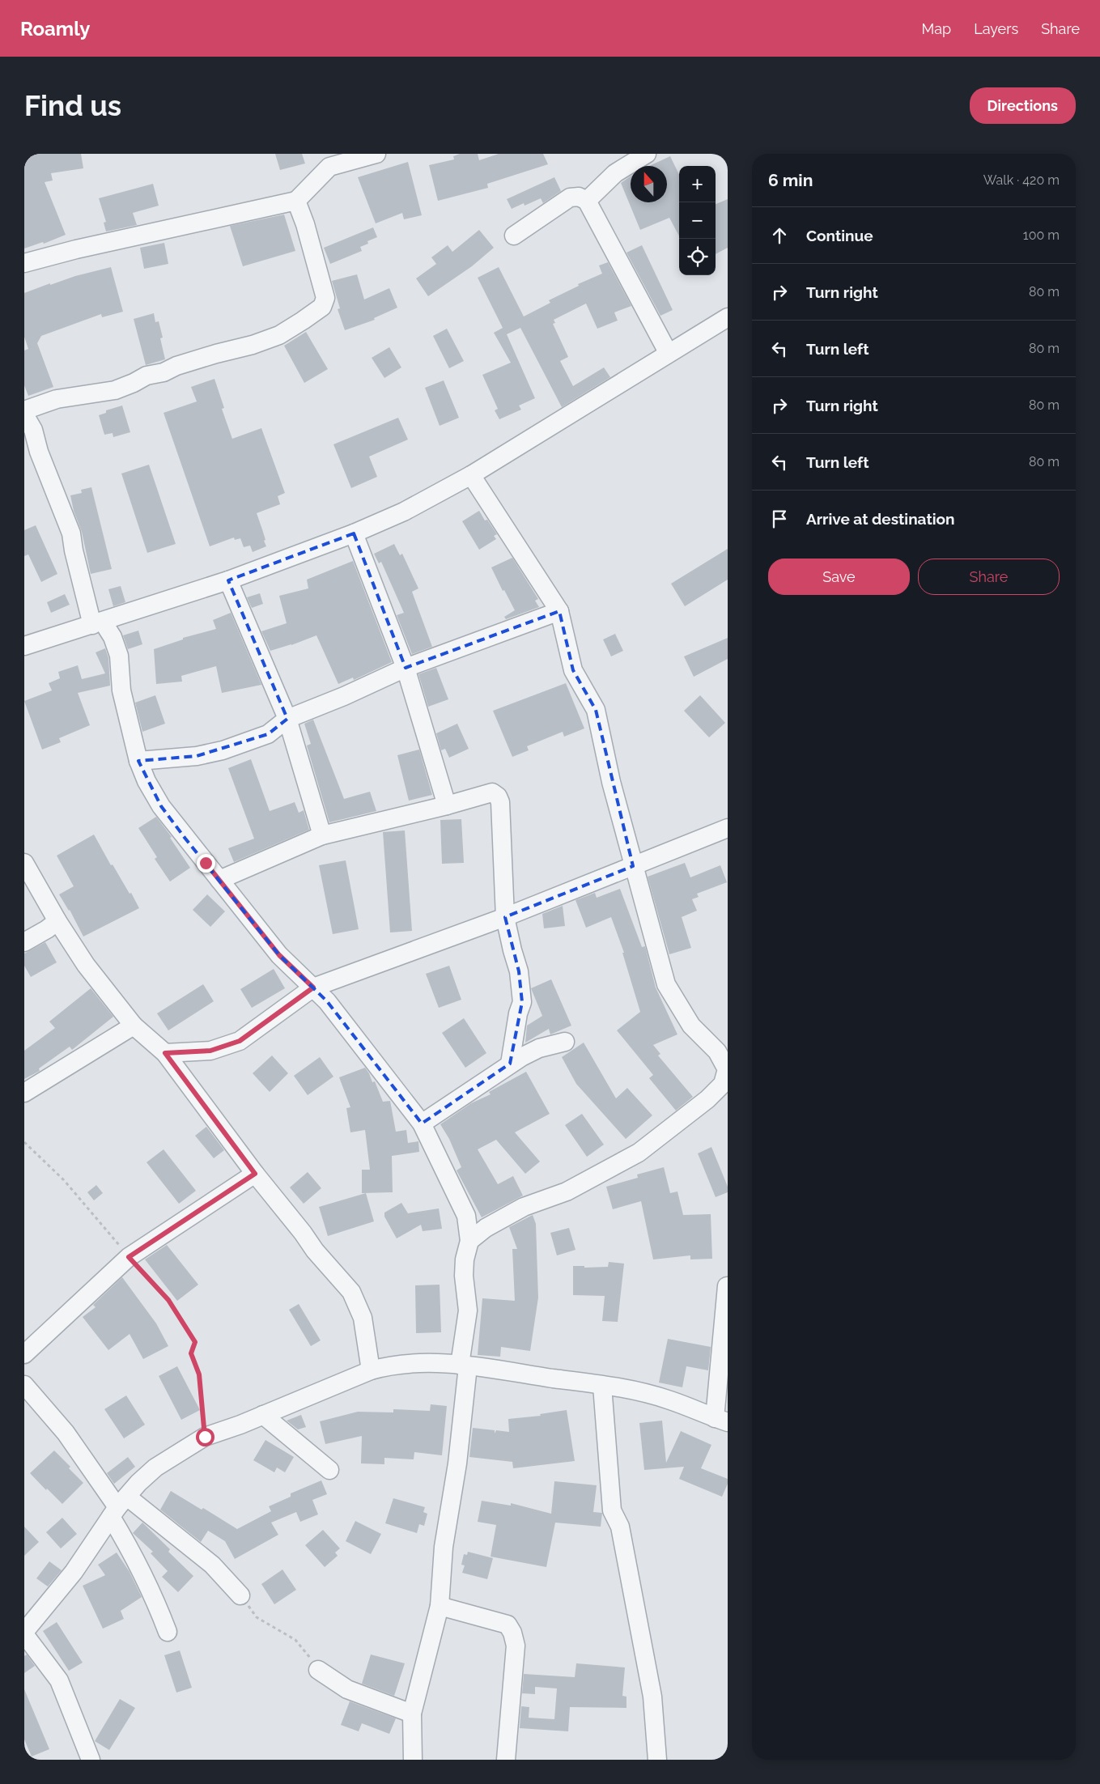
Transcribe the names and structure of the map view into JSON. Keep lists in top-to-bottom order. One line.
{"north":"top","page":{"header":"Roamly","nav":["Map","Layers","Share"],"buttons":["Directions",["Save","Share"]],"title":"Find us","heading":["6 min","Walk · 420 m"],"map_buttons":["+","−"],"list":[["Continue","100 m"],["Turn right","80 m"],["Turn left","80 m"],["Turn right","80 m"],["Turn left","80 m"],"Arrive at destination"]}}
